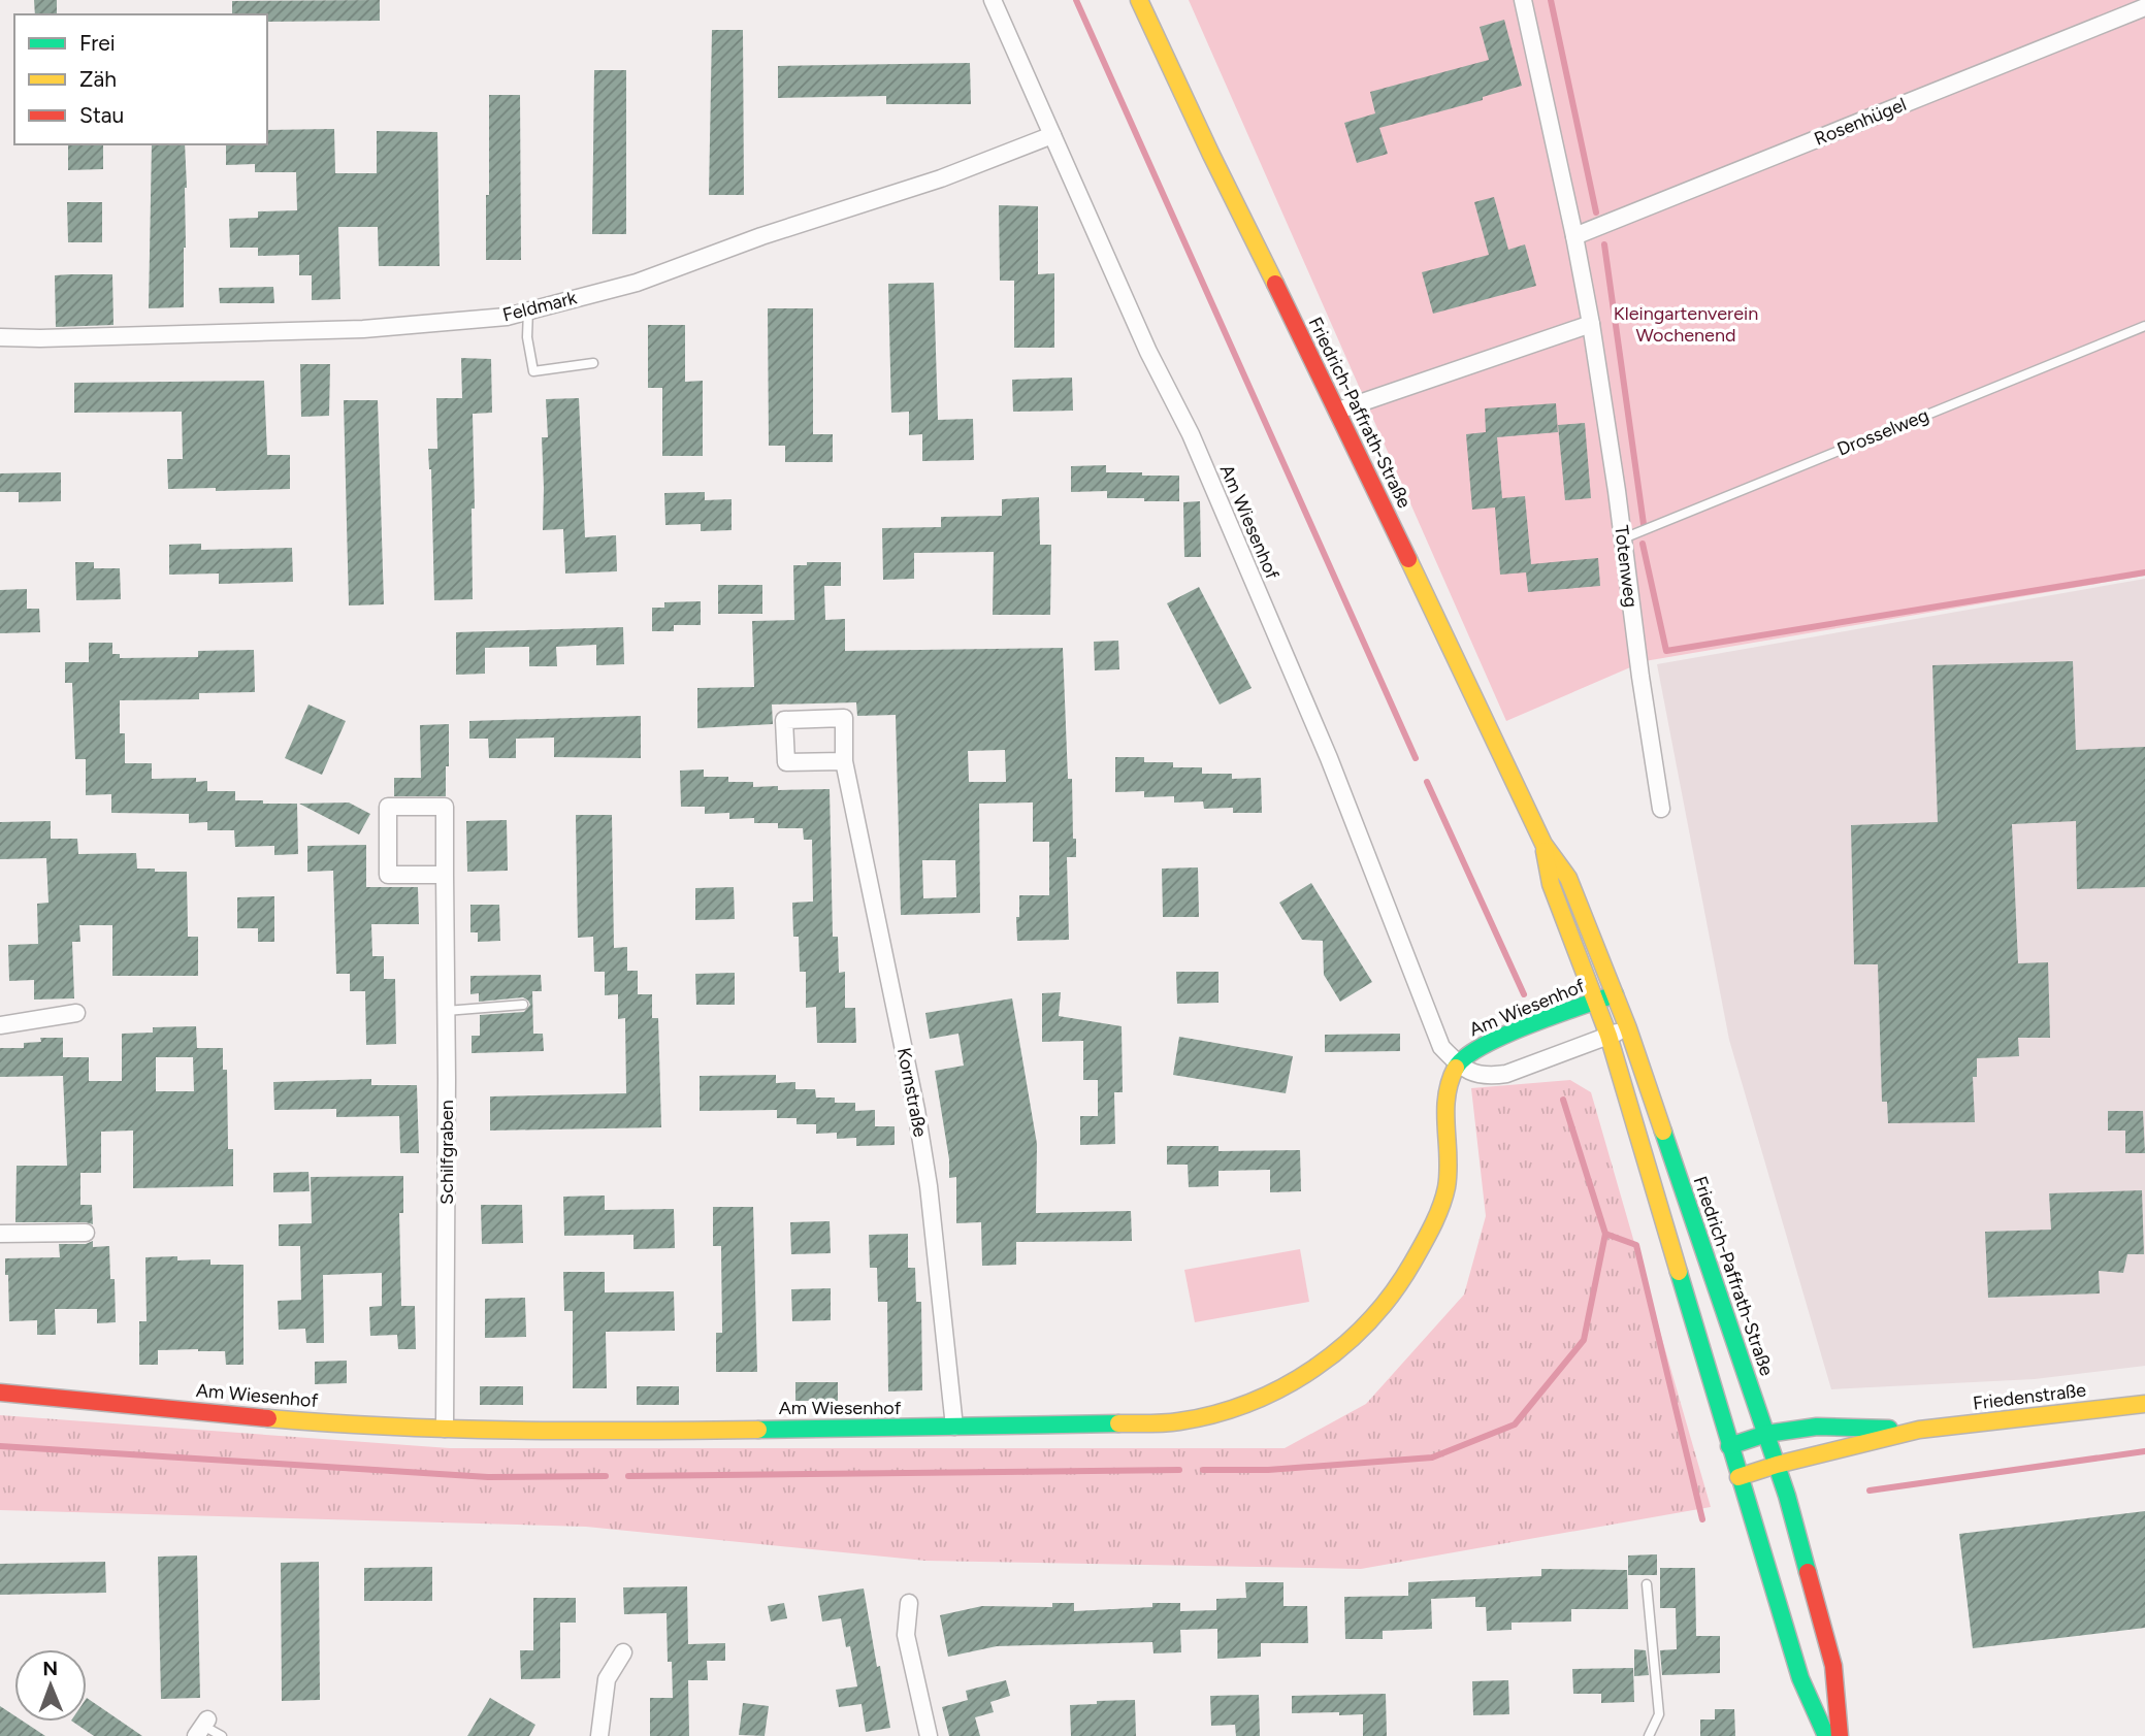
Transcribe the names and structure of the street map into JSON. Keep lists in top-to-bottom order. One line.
{"streets":{"main road":["Friedrich-Paffrath-Straße","Am Wiesenhof","Friedenstraße"],"street":["Rosenhügel","Feldmark","Totenweg","Kornstraße","Schilfgraben"],"lane":["Drosselweg"]},"crossings":[["Rosenhügel","Totenweg"],["Feldmark","Am Wiesenhof"],["Friedrich-Paffrath-Straße","Am Wiesenhof"],["Friedrich-Paffrath-Straße","Friedenstraße"],["Drosselweg","Totenweg"],["Am Wiesenhof","Kornstraße"],["Am Wiesenhof","Schilfgraben"]],"parks":["Kleingartenverein Wochenend"],"legend":["Frei","Zäh","Stau"],"north":"top"}
